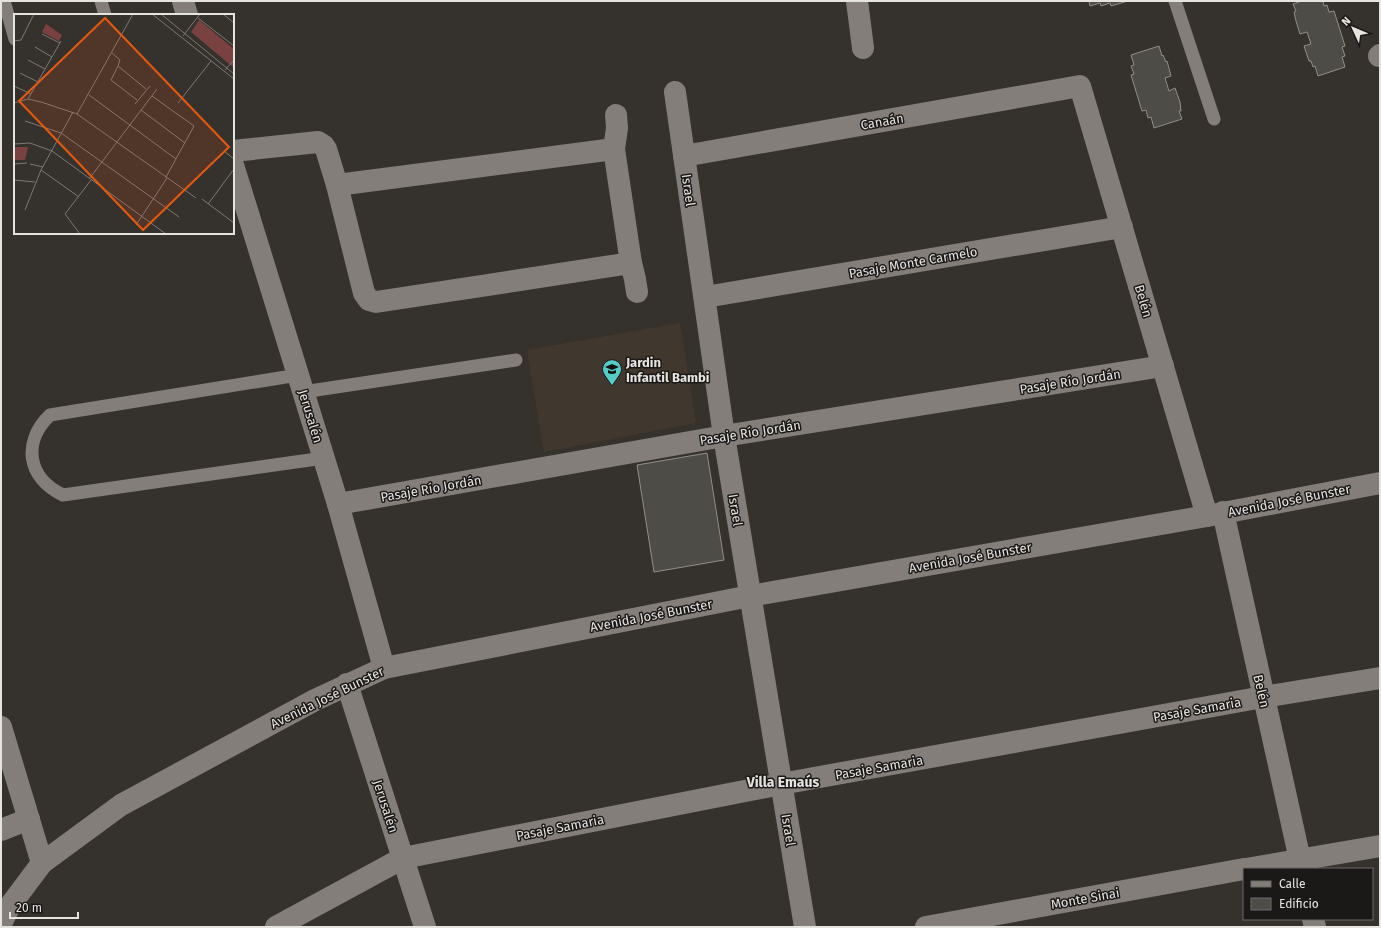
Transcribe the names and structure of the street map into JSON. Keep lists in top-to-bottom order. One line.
{"streets":{"street":["Canaán","Israel","Pasaje Monte Carmelo","Belén","Pasaje Río Jordán","Jerusalén","Avenida José Bunster","Pasaje Samaria","Monte Sinai"]},"crossings":[["Canaán","Israel"],["Canaán","Belén"],["Israel","Pasaje Monte Carmelo"],["Israel","Pasaje Río Jordán"],["Israel","Avenida José Bunster"],["Israel","Pasaje Samaria"],["Pasaje Monte Carmelo","Belén"],["Belén","Pasaje Río Jordán"],["Belén","Avenida José Bunster"],["Belén","Pasaje Samaria"],["Belén","Monte Sinai"],["Pasaje Río Jordán","Jerusalén"],["Jerusalén","Avenida José Bunster"],["Jerusalén","Pasaje Samaria"]],"districts":["Villa Emaús"],"places":{"school or university":["Jardin Infantil Bambi"]},"legend":["Calle","Edificio"],"scale_bar":"20 m","north":"top left"}
